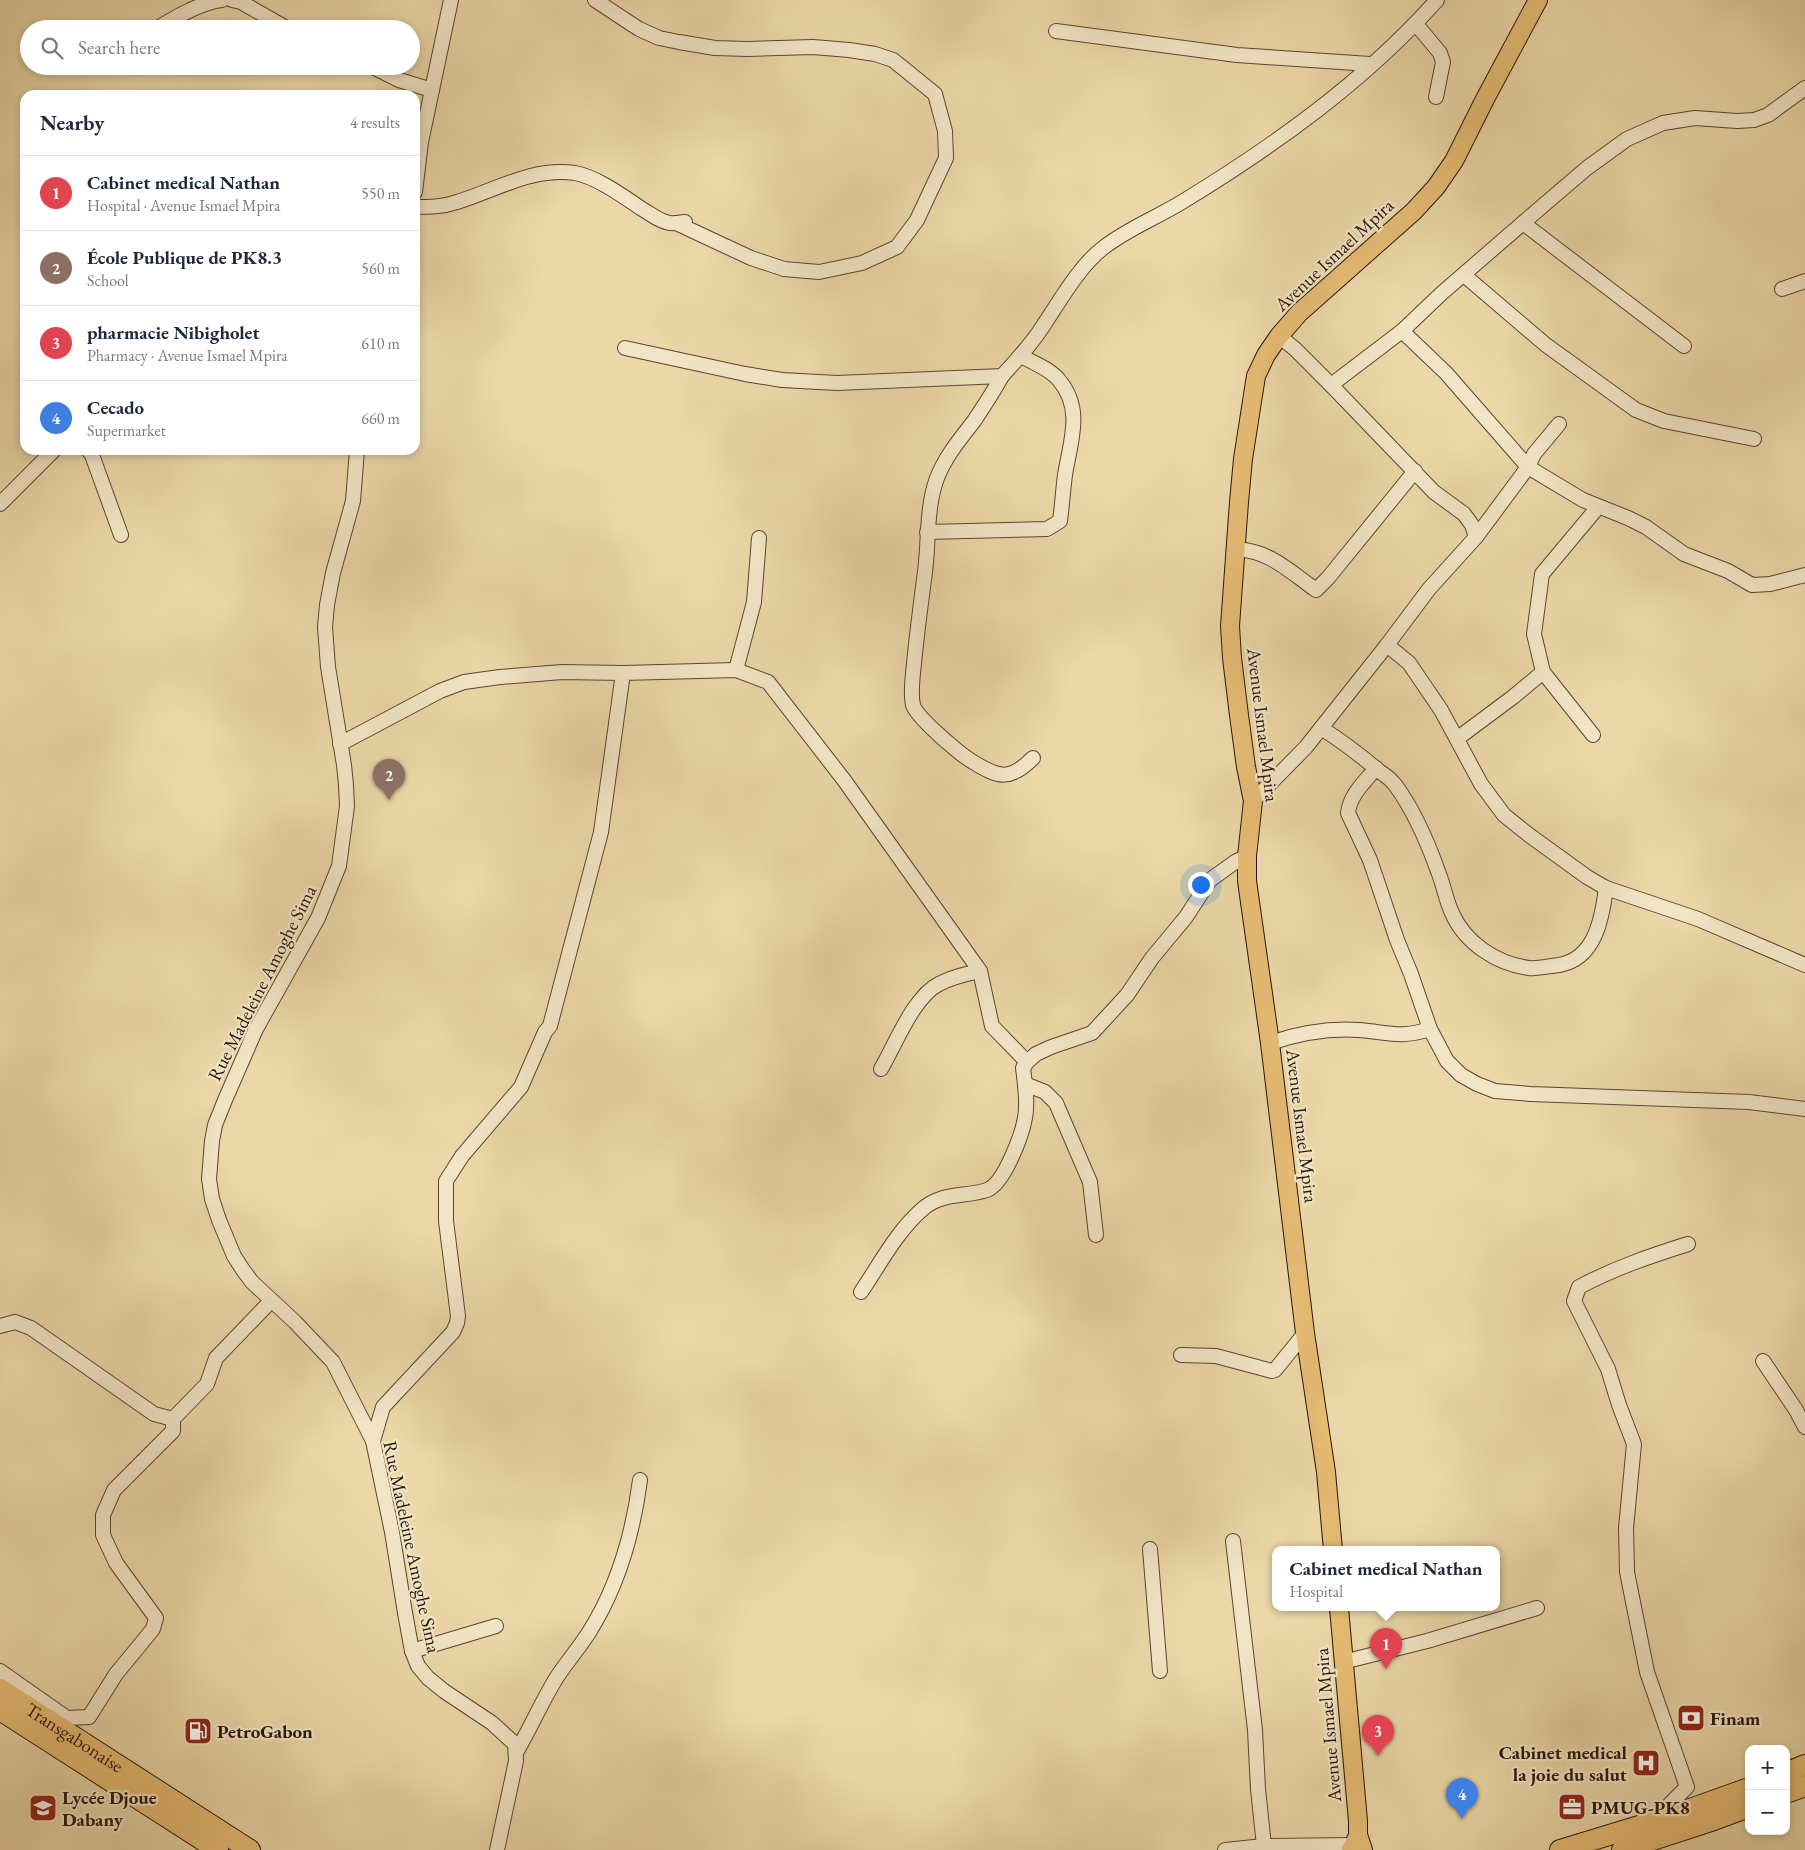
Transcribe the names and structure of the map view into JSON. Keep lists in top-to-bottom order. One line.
{"streets":{"highway":["Transgabonaise"],"main road":["Avenue Ismael Mpira"],"street":["Rue Madeleine Amoghe Sima"]},"places":{"bank":["Finam"],"fuel station":["PetroGabon"],"hospital":["Cabinet medical la joie du salut"],"office":["PMUG-PK8"],"school or university":["Lycée Djoue Dabany"]},"page":{"search":"Search here","heading":["Nearby","4 results"],"list":[{"mark":"1","name":"Cabinet medical Nathan","note":"Hospital · Avenue Ismael Mpira","value":"550 m"},{"mark":"2","name":"École Publique de PK8.3","note":"School","value":"560 m"},{"mark":"3","name":"pharmacie Nibigholet","note":"Pharmacy · Avenue Ismael Mpira","value":"610 m"},{"mark":"4","name":"Cecado","note":"Supermarket","value":"660 m"}],"pins":["2","1","3","4"],"popup":["Cabinet medical Nathan","Hospital"],"map_buttons":["+","−"]}}
